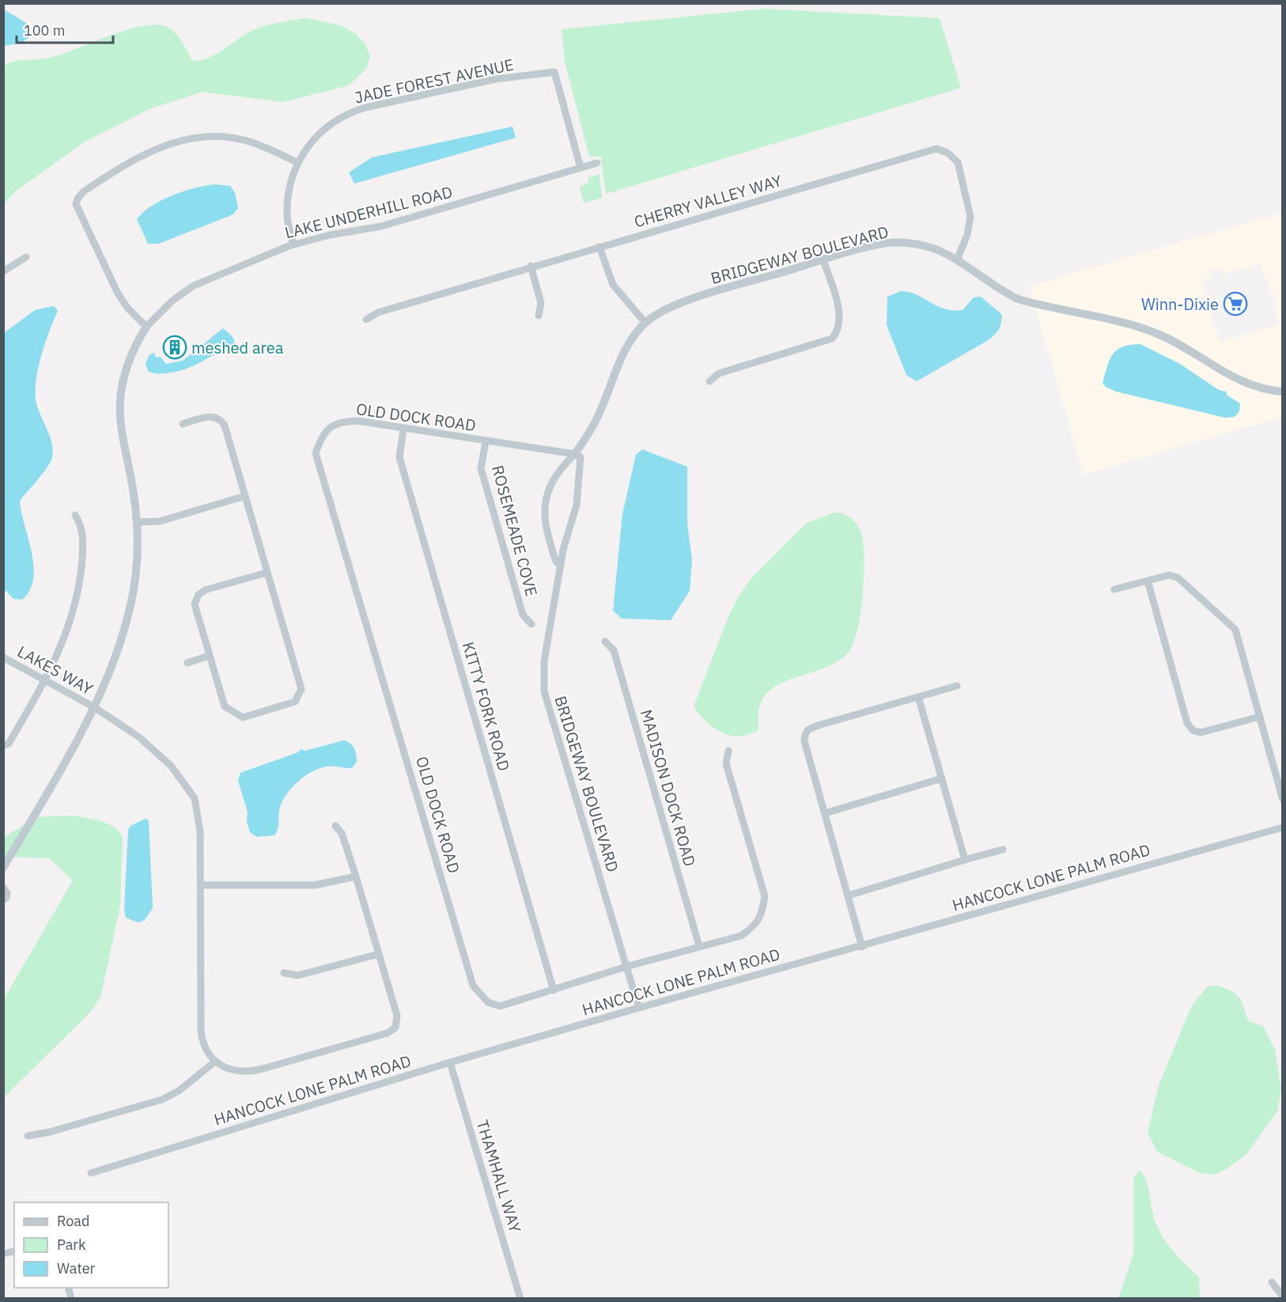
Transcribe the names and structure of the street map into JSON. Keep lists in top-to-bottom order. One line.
{"streets":{"street":["JADE FOREST AVENUE","CHERRY VALLEY WAY","LAKE UNDERHILL ROAD","BRIDGEWAY BOULEVARD","OLD DOCK ROAD","ROSEMEADE COVE","LAKES WAY","KITTY FORK ROAD","MADISON DOCK ROAD","HANCOCK LONE PALM ROAD","THAMHALL WAY"]},"crossings":[["JADE FOREST AVENUE","LAKE UNDERHILL ROAD"],["CHERRY VALLEY WAY","BRIDGEWAY BOULEVARD"],["LAKE UNDERHILL ROAD","LAKES WAY"],["BRIDGEWAY BOULEVARD","OLD DOCK ROAD"],["BRIDGEWAY BOULEVARD","HANCOCK LONE PALM ROAD"],["OLD DOCK ROAD","ROSEMEADE COVE"],["OLD DOCK ROAD","KITTY FORK ROAD"],["OLD DOCK ROAD","MADISON DOCK ROAD"],["HANCOCK LONE PALM ROAD","THAMHALL WAY"]],"places":{"supermarket":["Winn-Dixie"],"building":["meshed area"]},"legend":["Road","Park","Water"],"scale_bar":"100 m"}
